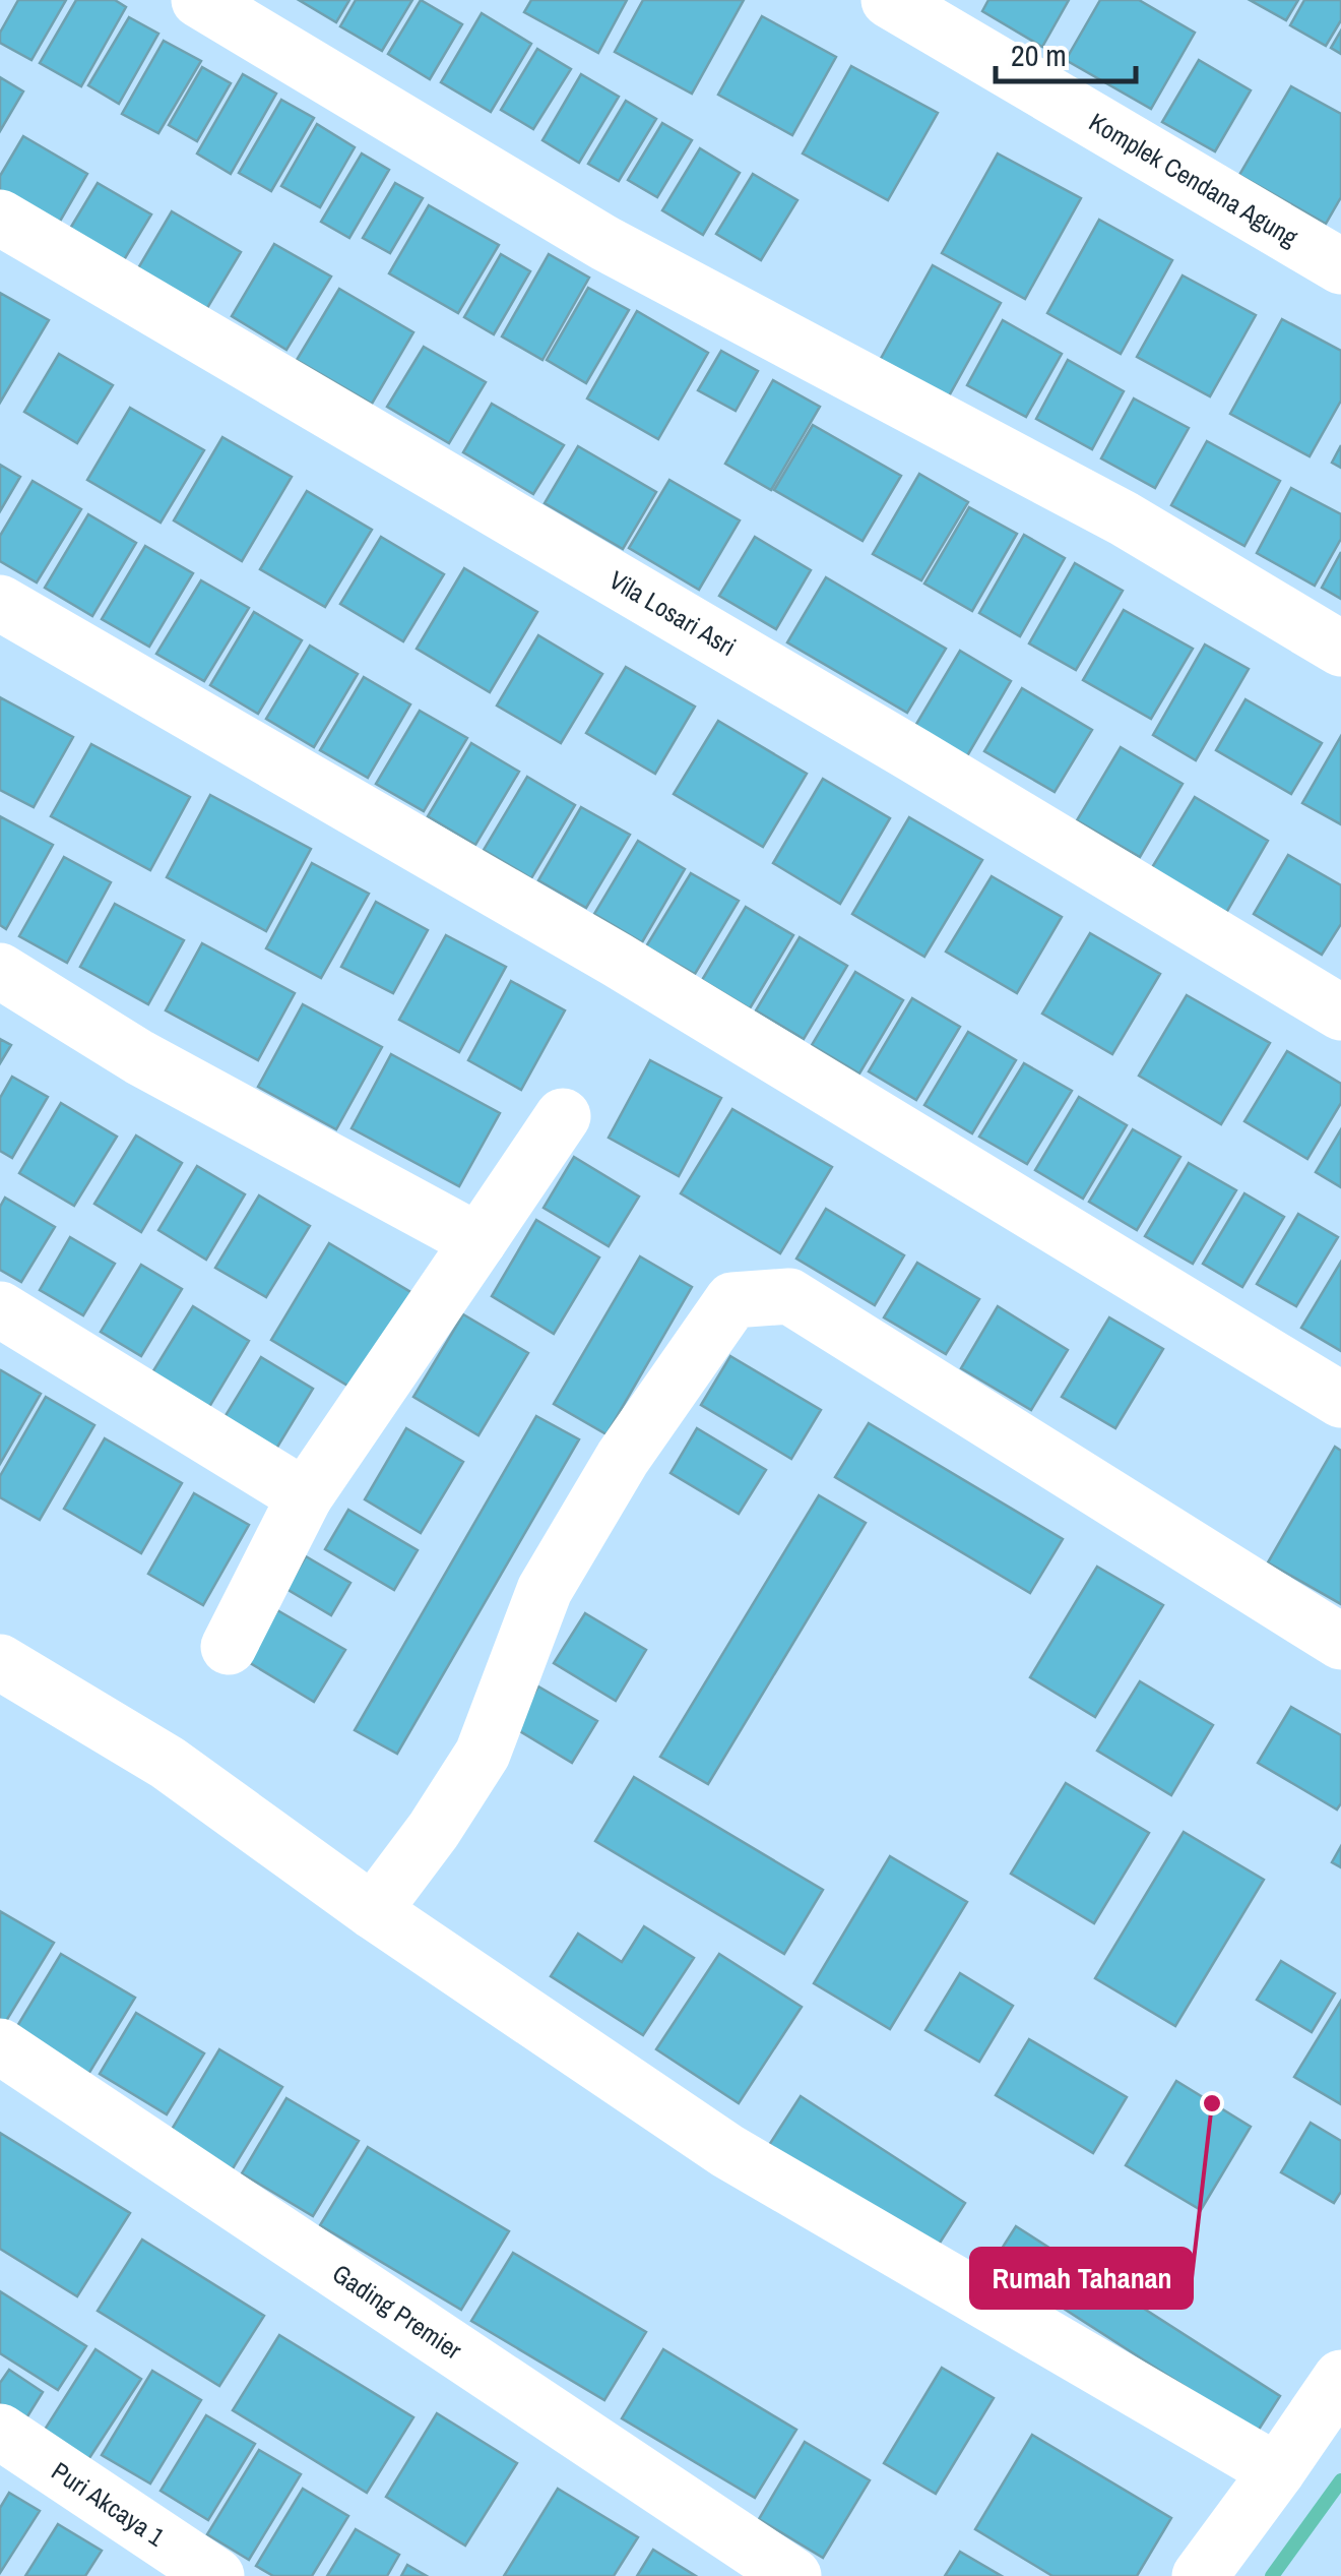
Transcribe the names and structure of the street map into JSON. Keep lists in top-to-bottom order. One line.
{"streets":{"street":["Komplek Cendana Agung","Vila Losari Asri","Gading Premier","Puri Akcaya 1"]},"places":["Rumah Tahanan"],"scale_bar":"20 m"}
